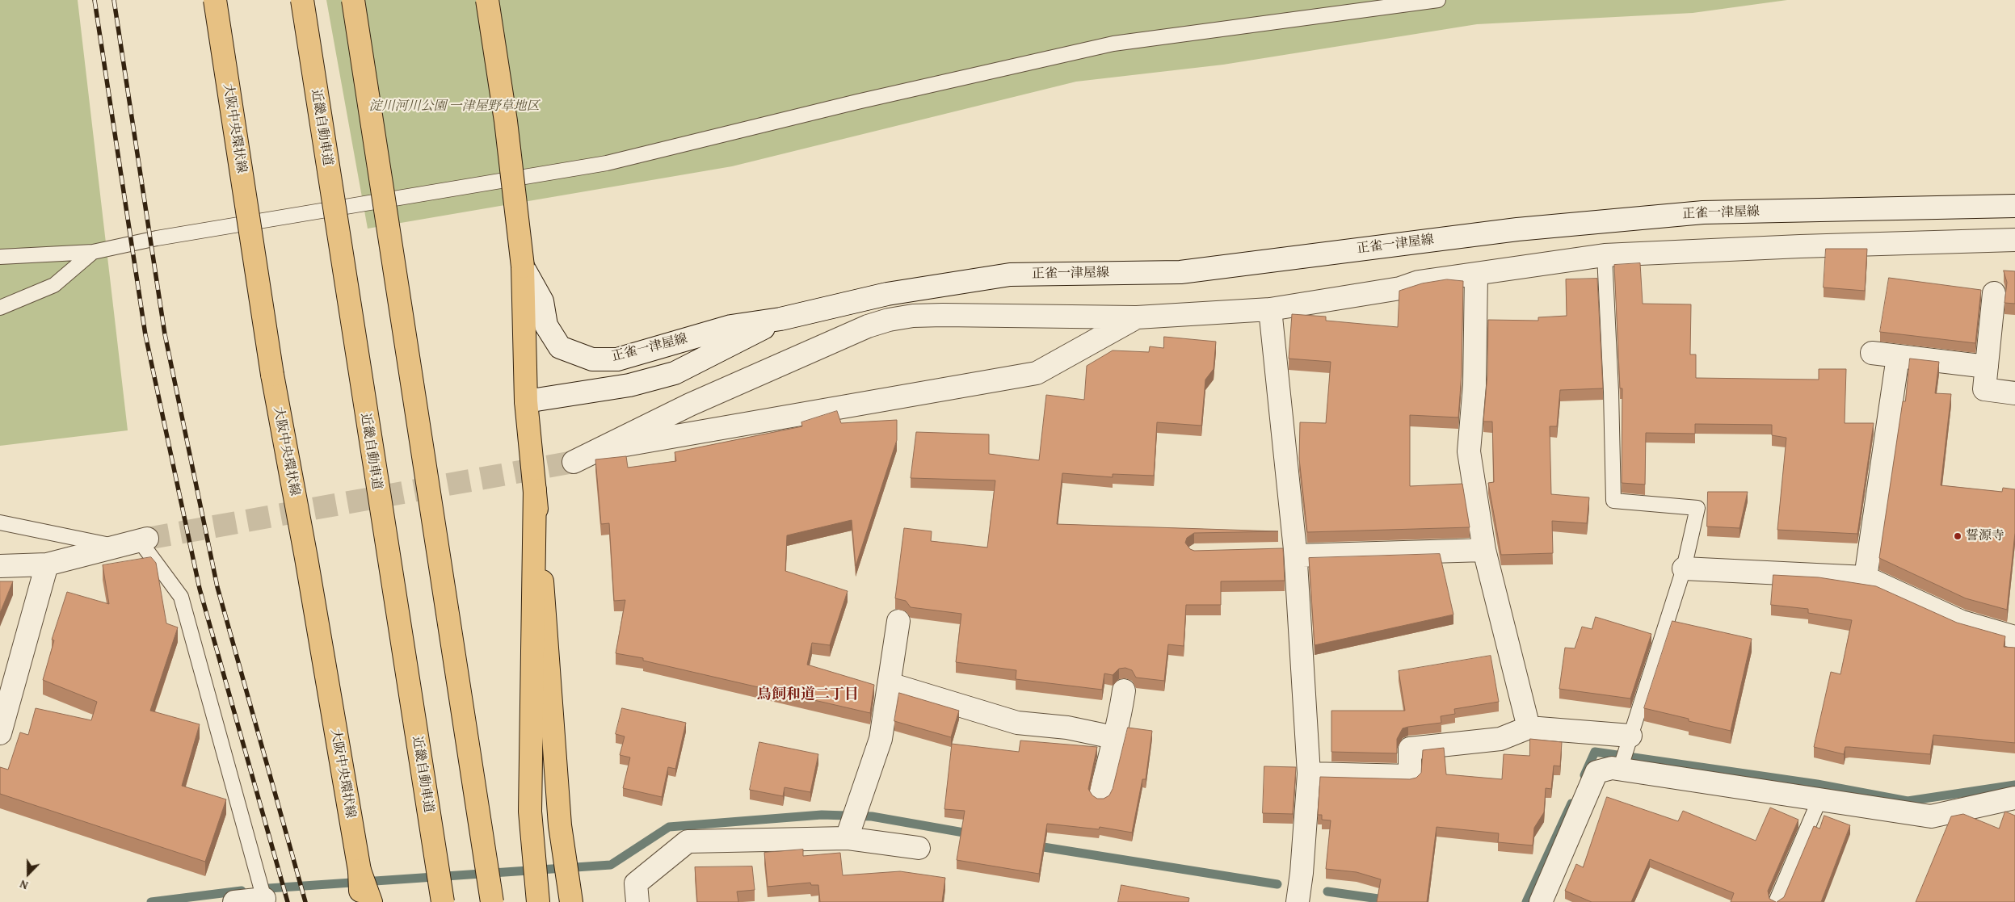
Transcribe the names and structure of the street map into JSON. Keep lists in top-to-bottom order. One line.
{"streets":{"main road":["近畿自動車道","大阪中央環状線"],"street":["正雀一津屋線"]},"districts":["鳥飼和道二丁目"],"parks":["淀川河川公園 一津屋野草地区"],"places":["誓源寺"],"north":"bottom"}
